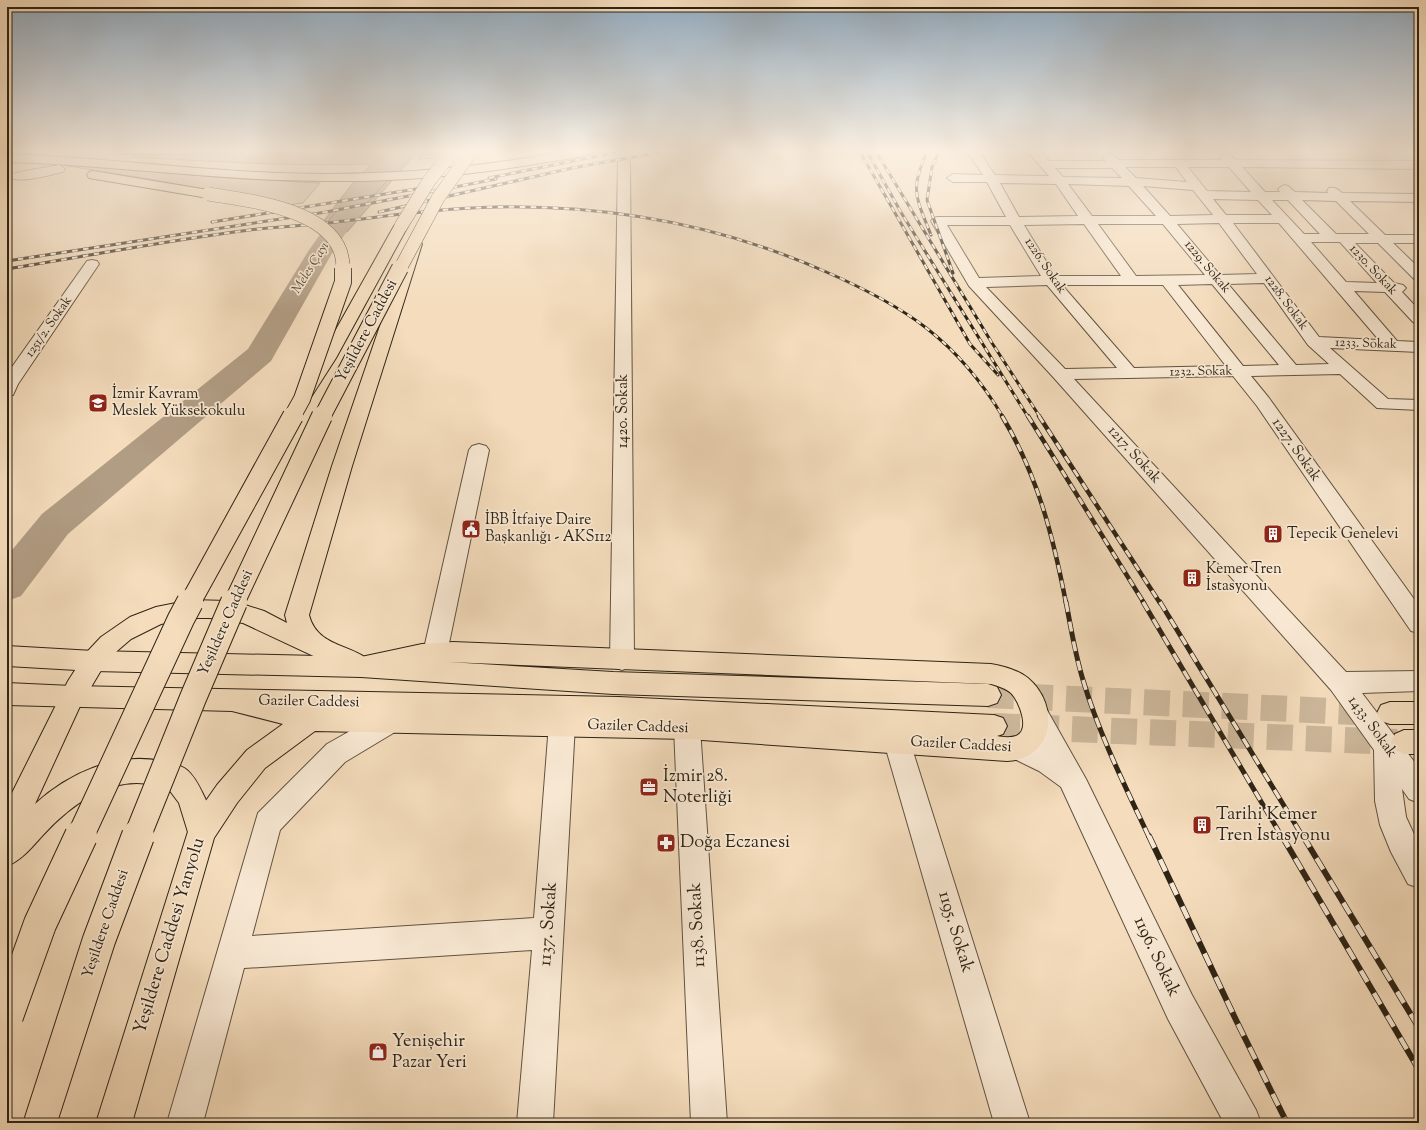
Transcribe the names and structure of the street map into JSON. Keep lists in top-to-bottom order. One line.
{"streets":{"main road":["Yeşildere Caddesi","Gaziler Caddesi","Yeşildere Caddesi Yanyolu"],"street":["1226. Sokak","1229. Sokak","1230. Sokak","1228. Sokak","1251/2. Sokak","1233. Sokak","1232. Sokak","1420. Sokak","1227. Sokak","1217. Sokak","1433. Sokak","1137. Sokak","1138. Sokak","1195. Sokak","1196. Sokak"]},"crossings":[["1226. Sokak","1232. Sokak"],["1226. Sokak","1217. Sokak"],["1229. Sokak","1232. Sokak"],["1228. Sokak","1233. Sokak"],["1228. Sokak","1232. Sokak"],["1232. Sokak","1227. Sokak"],["1232. Sokak","1217. Sokak"],["1420. Sokak","Gaziler Caddesi"],["1217. Sokak","1433. Sokak"],["Gaziler Caddesi","1137. Sokak"],["Gaziler Caddesi","1138. Sokak"],["Gaziler Caddesi","1195. Sokak"],["Gaziler Caddesi","Yeşildere Caddesi Yanyolu"],["Gaziler Caddesi","1196. Sokak"]],"water":["Meles Çayı"],"places":{"school or university":["İzmir Kavram Meslek Yüksekokulu"],"public building":["İBB İtfaiye Daire Başkanlığı - AKS112"],"building":["Tepecik Genelevi","Kemer Tren İstasyonu","Tarihi Kemer Tren İstasyonu"],"office":["İzmir 28. Noterliği"],"pharmacy":["Doğa Eczanesi"],"shop":["Yenişehir Pazar Yeri"]}}
